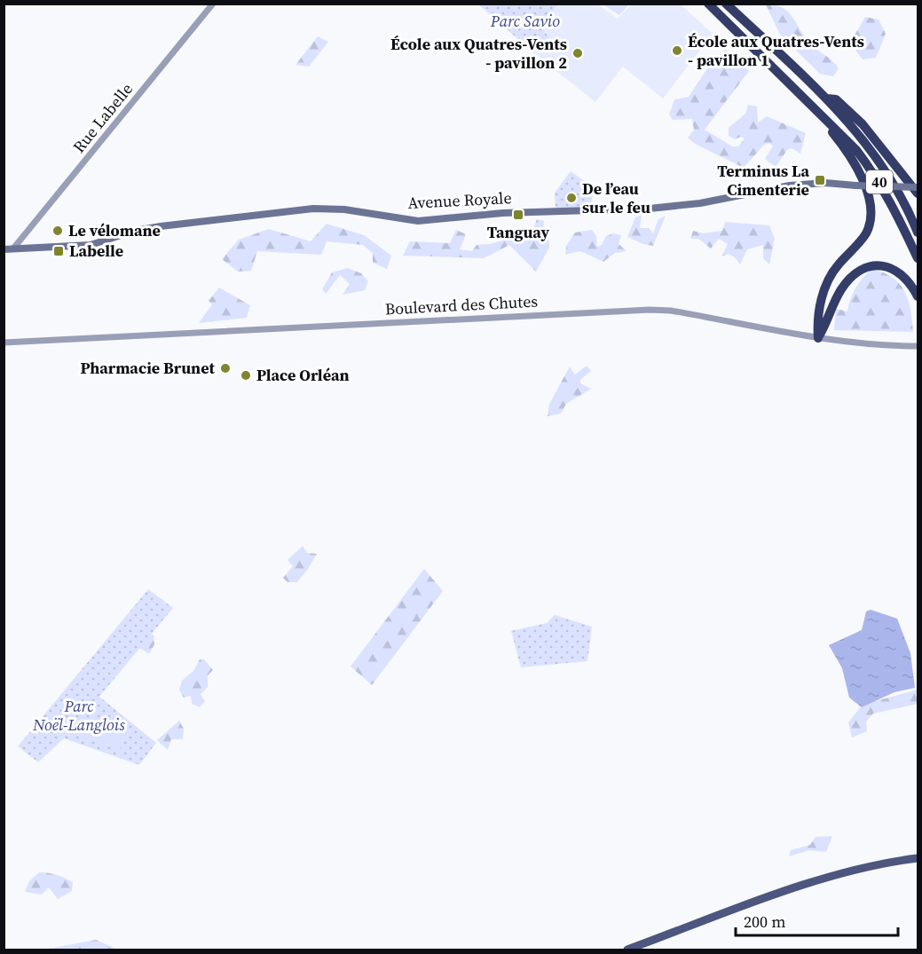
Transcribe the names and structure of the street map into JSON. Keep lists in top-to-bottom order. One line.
{"streets":{"highway":["40"],"main road":["Avenue Royale"],"street":["Rue Labelle","Boulevard des Chutes"]},"crossings":[["Rue Labelle","Avenue Royale"]],"parks":["Parc Savio","Parc Noël-Langlois"],"places":{"other":["École aux Quatres-Vents - pavillon 1","École aux Quatres-Vents - pavillon 2","De l’eau sur le feu","Le vélomane","Pharmacie Brunet","Place Orléan"],"transit":["Terminus La Cimenterie","Tanguay","Labelle"]},"scale_bar":"200 m"}
